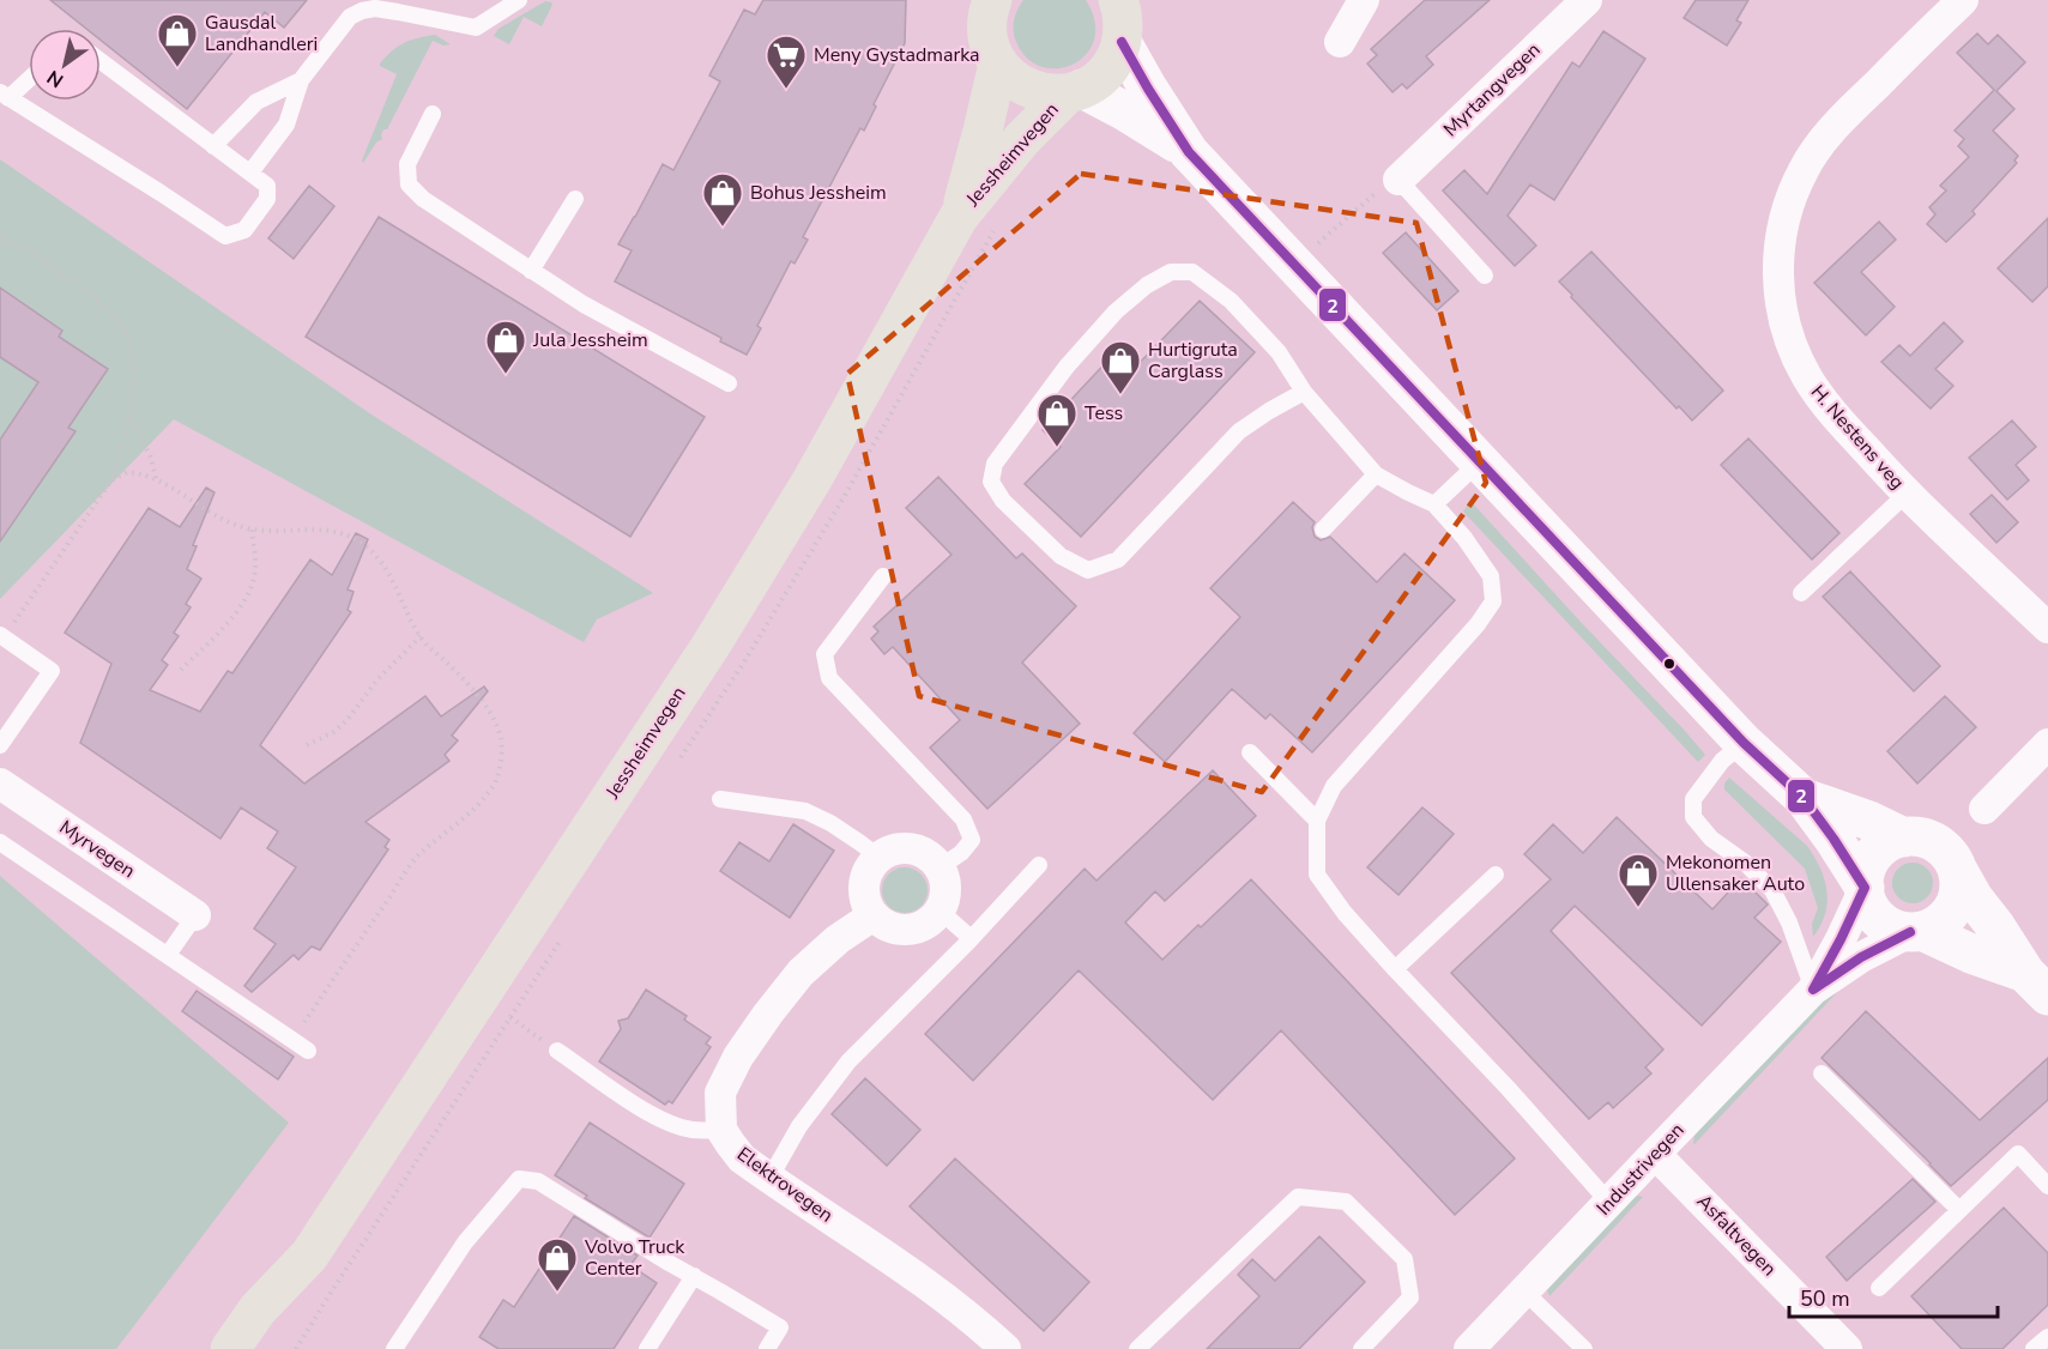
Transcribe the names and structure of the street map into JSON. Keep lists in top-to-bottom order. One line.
{"streets":{"main road":["Jessheimvegen"],"street":["Myrtangvegen","H. Nestens veg","Myrvegen","Industrivegen","Elektrovegen","Asfaltvegen"]},"crossings":[["Industrivegen","Asfaltvegen"]],"places":{"shop":["Gausdal Landhandleri","Bohus Jessheim","Jula Jessheim","Hurtigruta Carglass","Tess","Mekonomen Ullensaker Auto","Volvo Truck Center"],"supermarket":["Meny Gystadmarka"]},"lines":["transit line 2"],"scale_bar":"50 m","north":"bottom left"}
